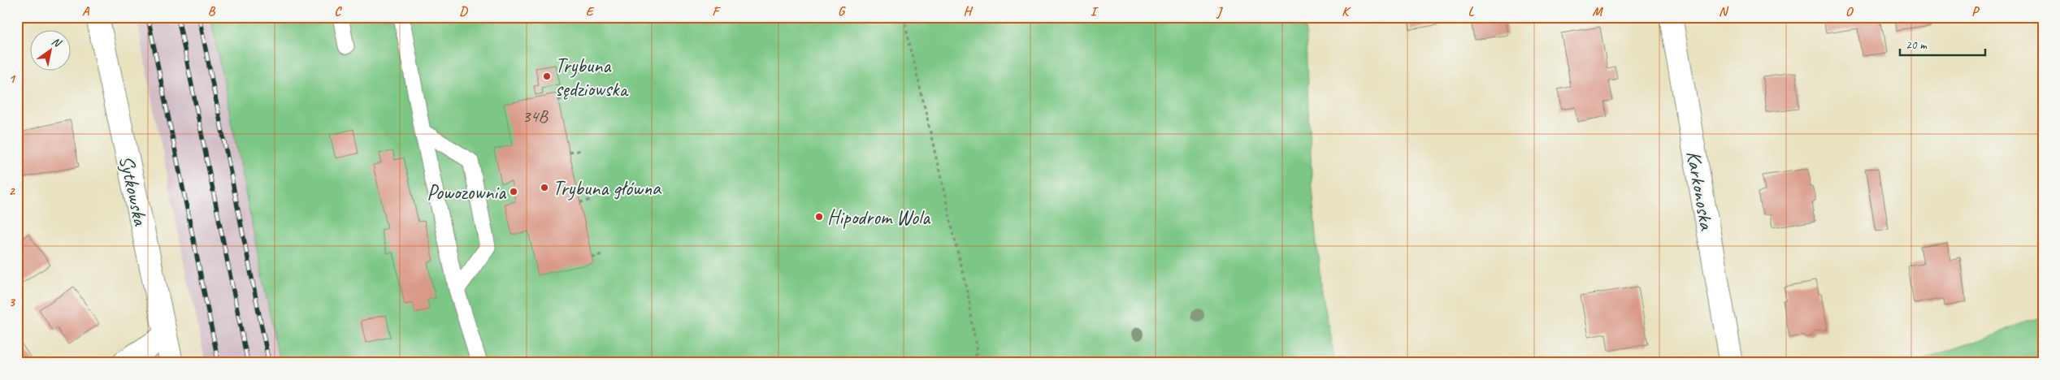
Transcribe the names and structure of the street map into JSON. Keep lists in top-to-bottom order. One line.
{"streets":{"street":["Sytkowska","Karkonoska"]},"places":["Trybuna sędziowska","Trybuna główna","Powozownia","Hipodrom Wola"],"house_numbers":["34B"],"scale_bar":"20 m","north":"top right","grid":{"columns":["A","B","C","D","E","F","G","H","I","J","K","L","M","N","O","P"],"rows":["1","2","3"]}}
